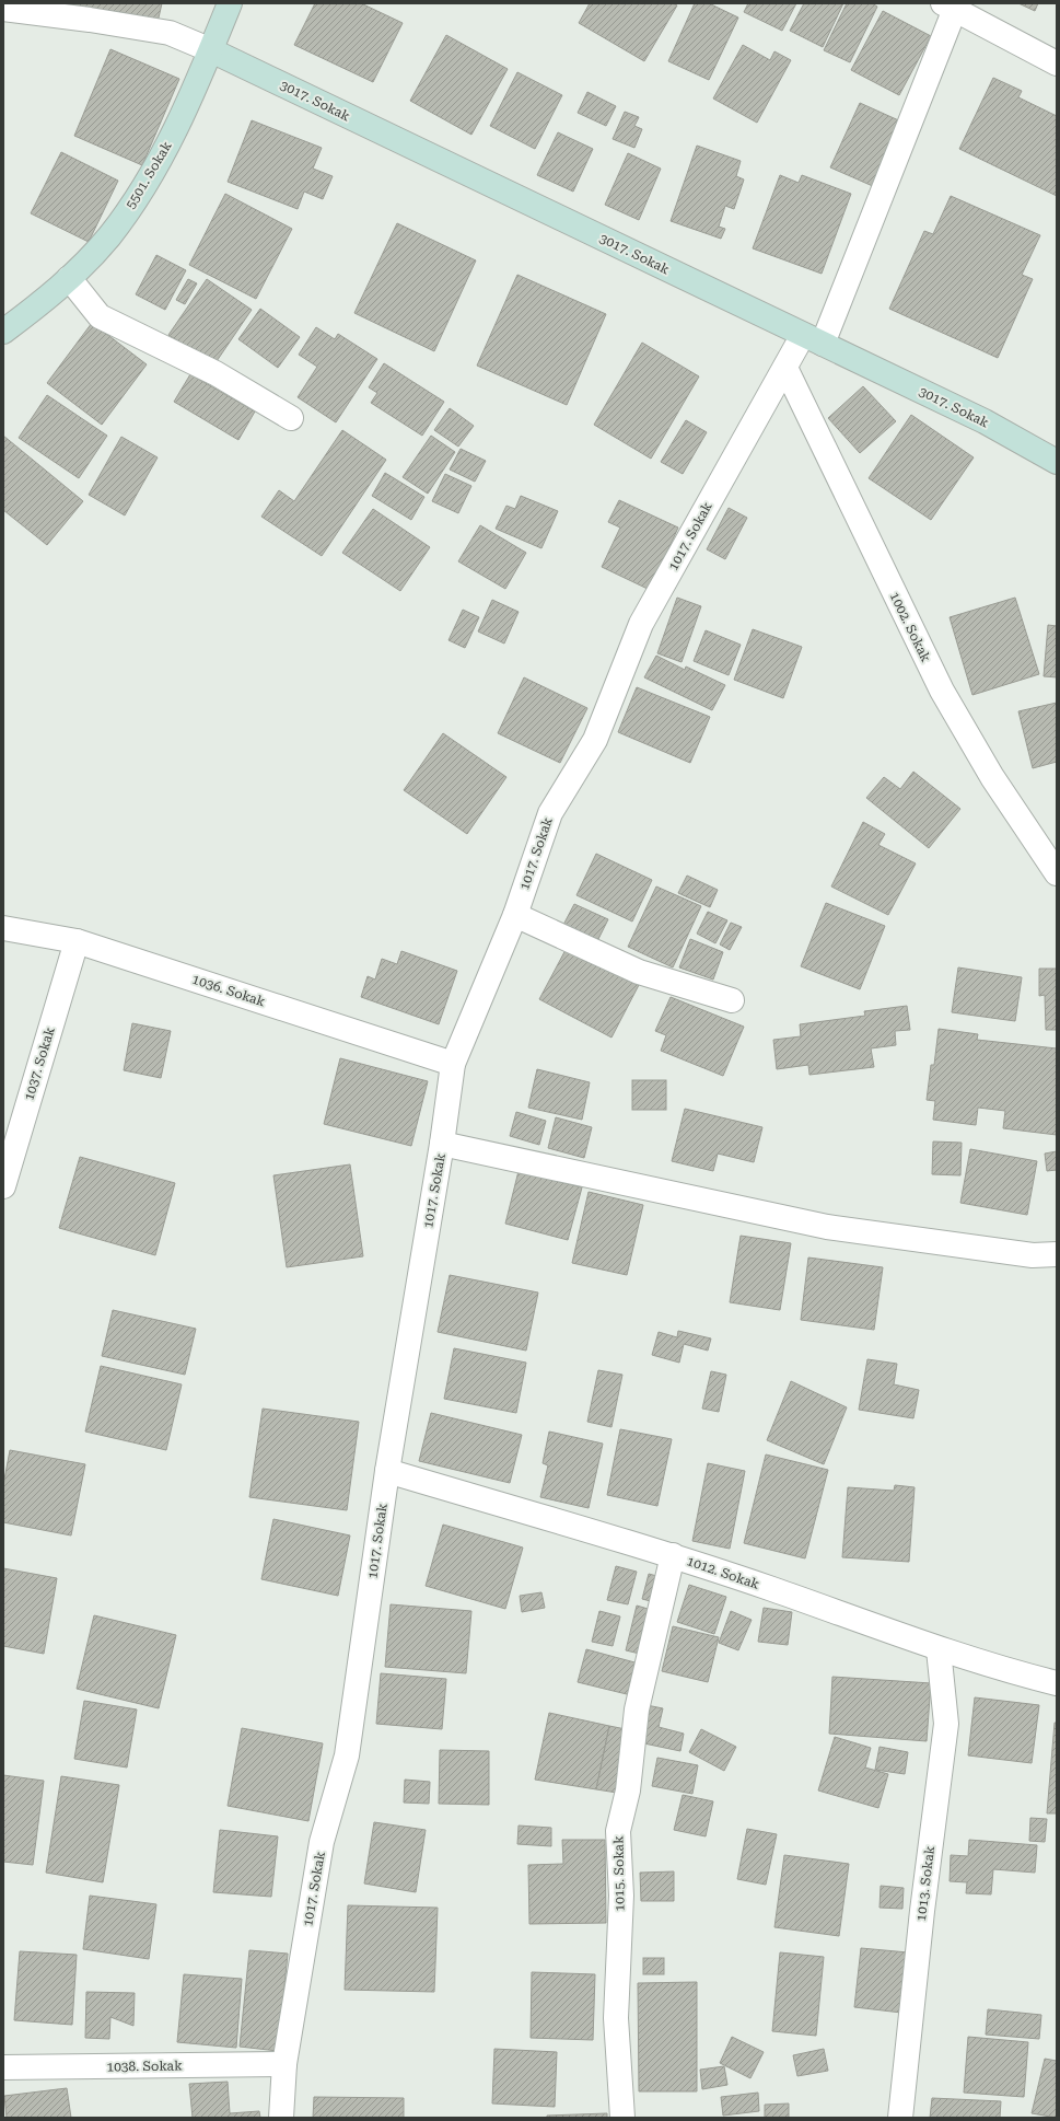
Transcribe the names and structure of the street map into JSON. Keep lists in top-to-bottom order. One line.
{"streets":{"street":["3017. Sokak","5501. Sokak","1017. Sokak","1002. Sokak","1036. Sokak","1037. Sokak","1012. Sokak","1015. Sokak","1013. Sokak","1038. Sokak"]},"crossings":[["3017. Sokak","5501. Sokak"],["3017. Sokak","1017. Sokak"],["1017. Sokak","1002. Sokak"],["1017. Sokak","1036. Sokak"],["1017. Sokak","1012. Sokak"],["1017. Sokak","1038. Sokak"],["1036. Sokak","1037. Sokak"],["1012. Sokak","1015. Sokak"],["1012. Sokak","1013. Sokak"]]}
